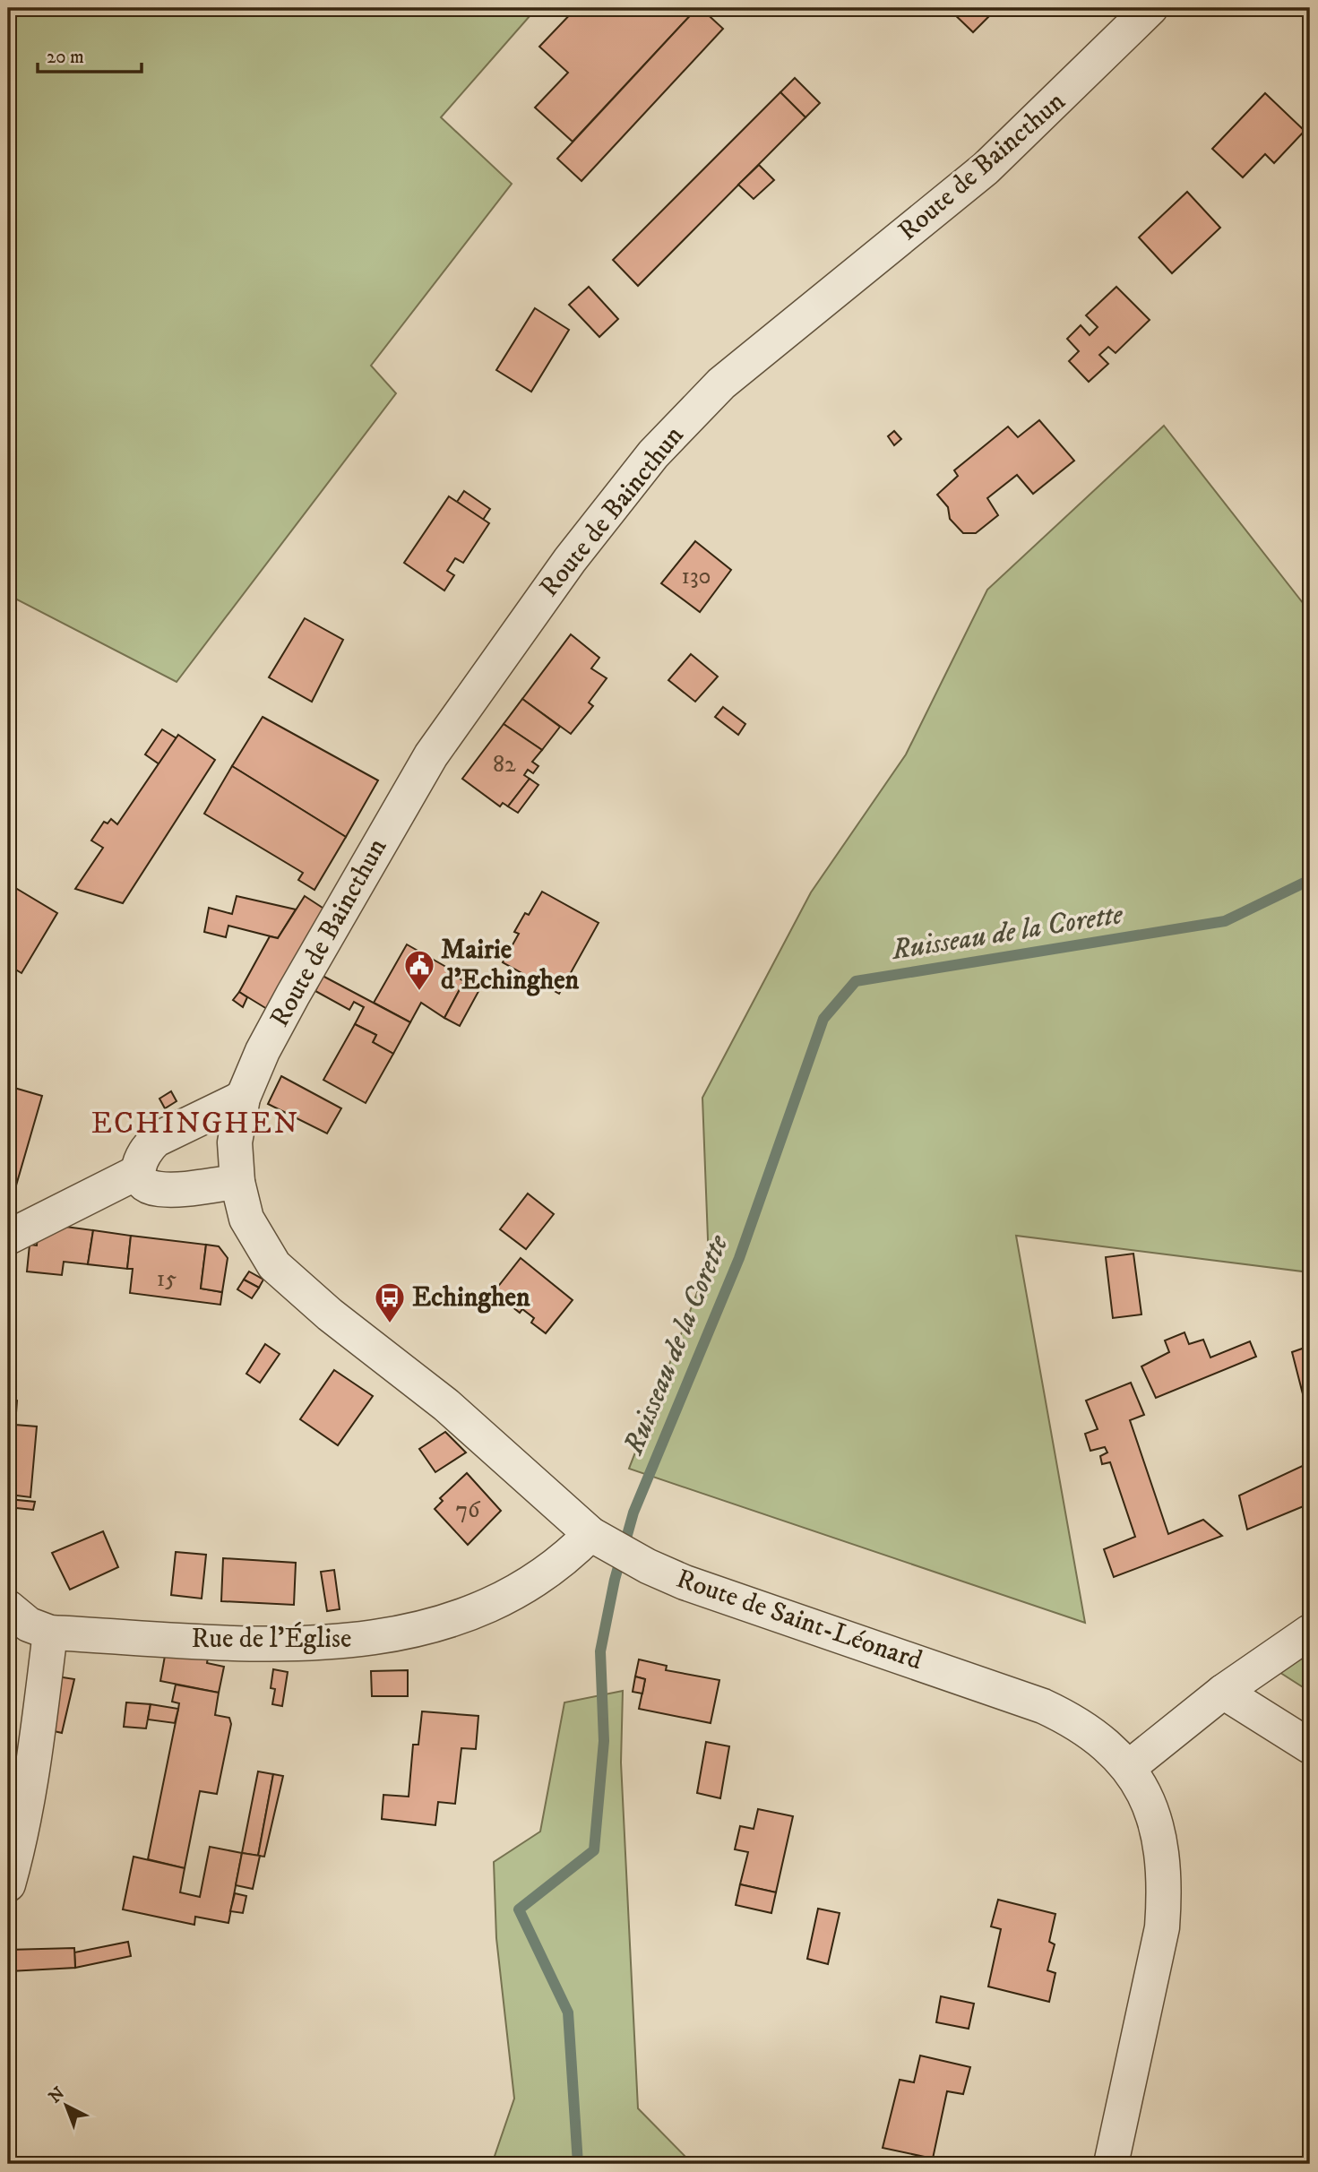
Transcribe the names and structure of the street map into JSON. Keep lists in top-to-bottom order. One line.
{"streets":{"street":["Route de Baincthun","Route de Saint-Léonard","Rue de l'Église"]},"crossings":[["Route de Baincthun","Route de Saint-Léonard"],["Route de Saint-Léonard","Rue de l'Église"]],"districts":["ECHINGHEN"],"water":["Ruisseau de la Corette"],"places":{"public building":["Mairie d'Echinghen"],"bus stop":["Echinghen"]},"house_numbers":["130","82","15","76"],"scale_bar":"20 m","north":"top left"}
